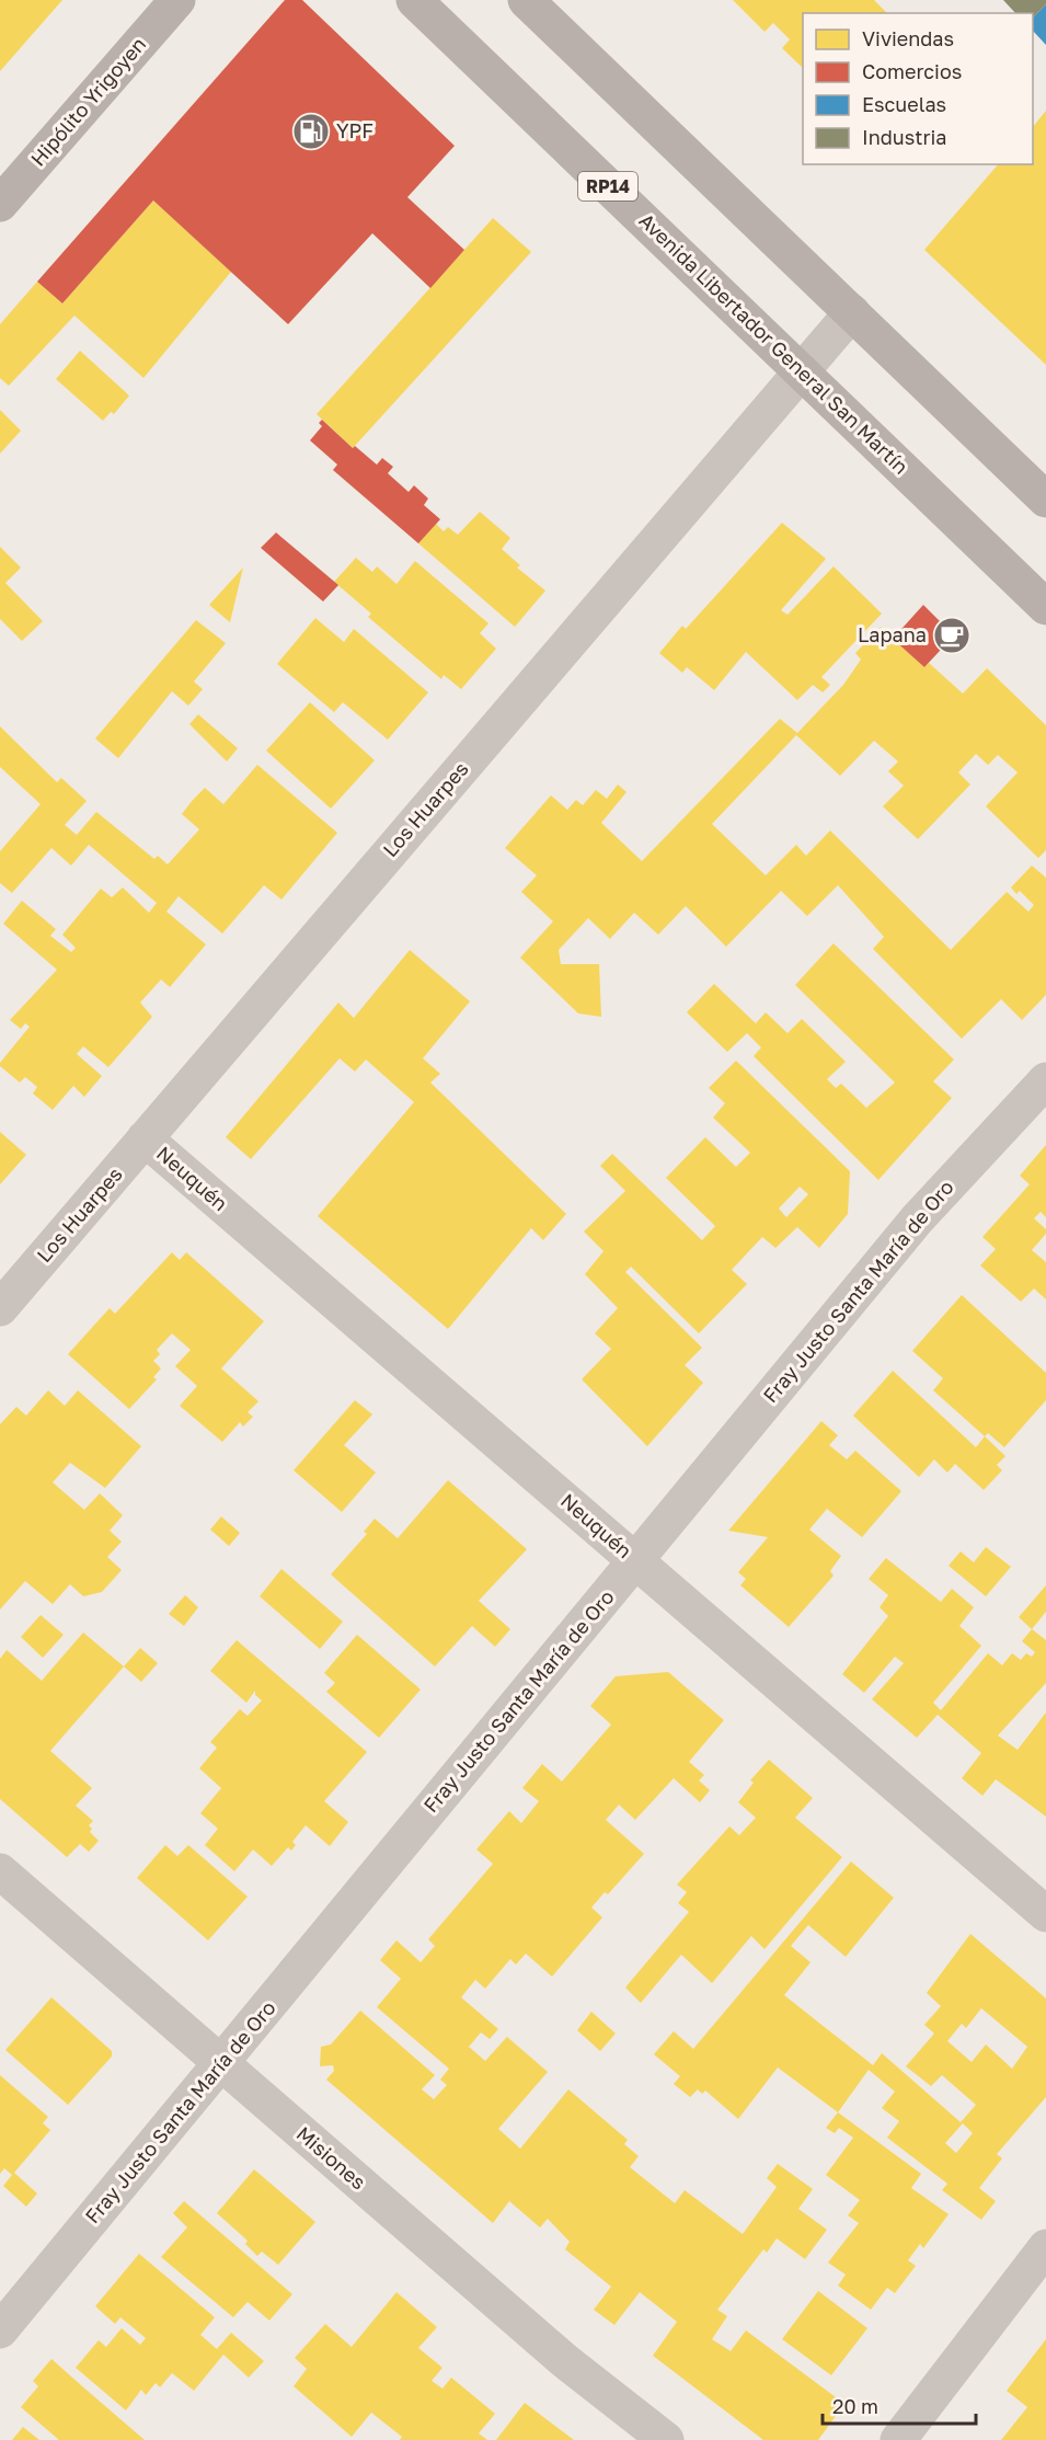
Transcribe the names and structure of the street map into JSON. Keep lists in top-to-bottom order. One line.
{"streets":{"main road":["Hipólito Yrigoyen","RP14","Avenida Libertador General San Martín"],"street":["Los Huarpes","Neuquén","Fray Justo Santa María de Oro","Misiones"]},"crossings":[["Avenida Libertador General San Martín","Los Huarpes"],["Los Huarpes","Neuquén"],["Neuquén","Fray Justo Santa María de Oro"],["Fray Justo Santa María de Oro","Misiones"]],"places":{"fuel station":["YPF"],"cafe":["Lapana"]},"legend":["Viviendas","Comercios","Escuelas","Industria"],"scale_bar":"20 m"}
